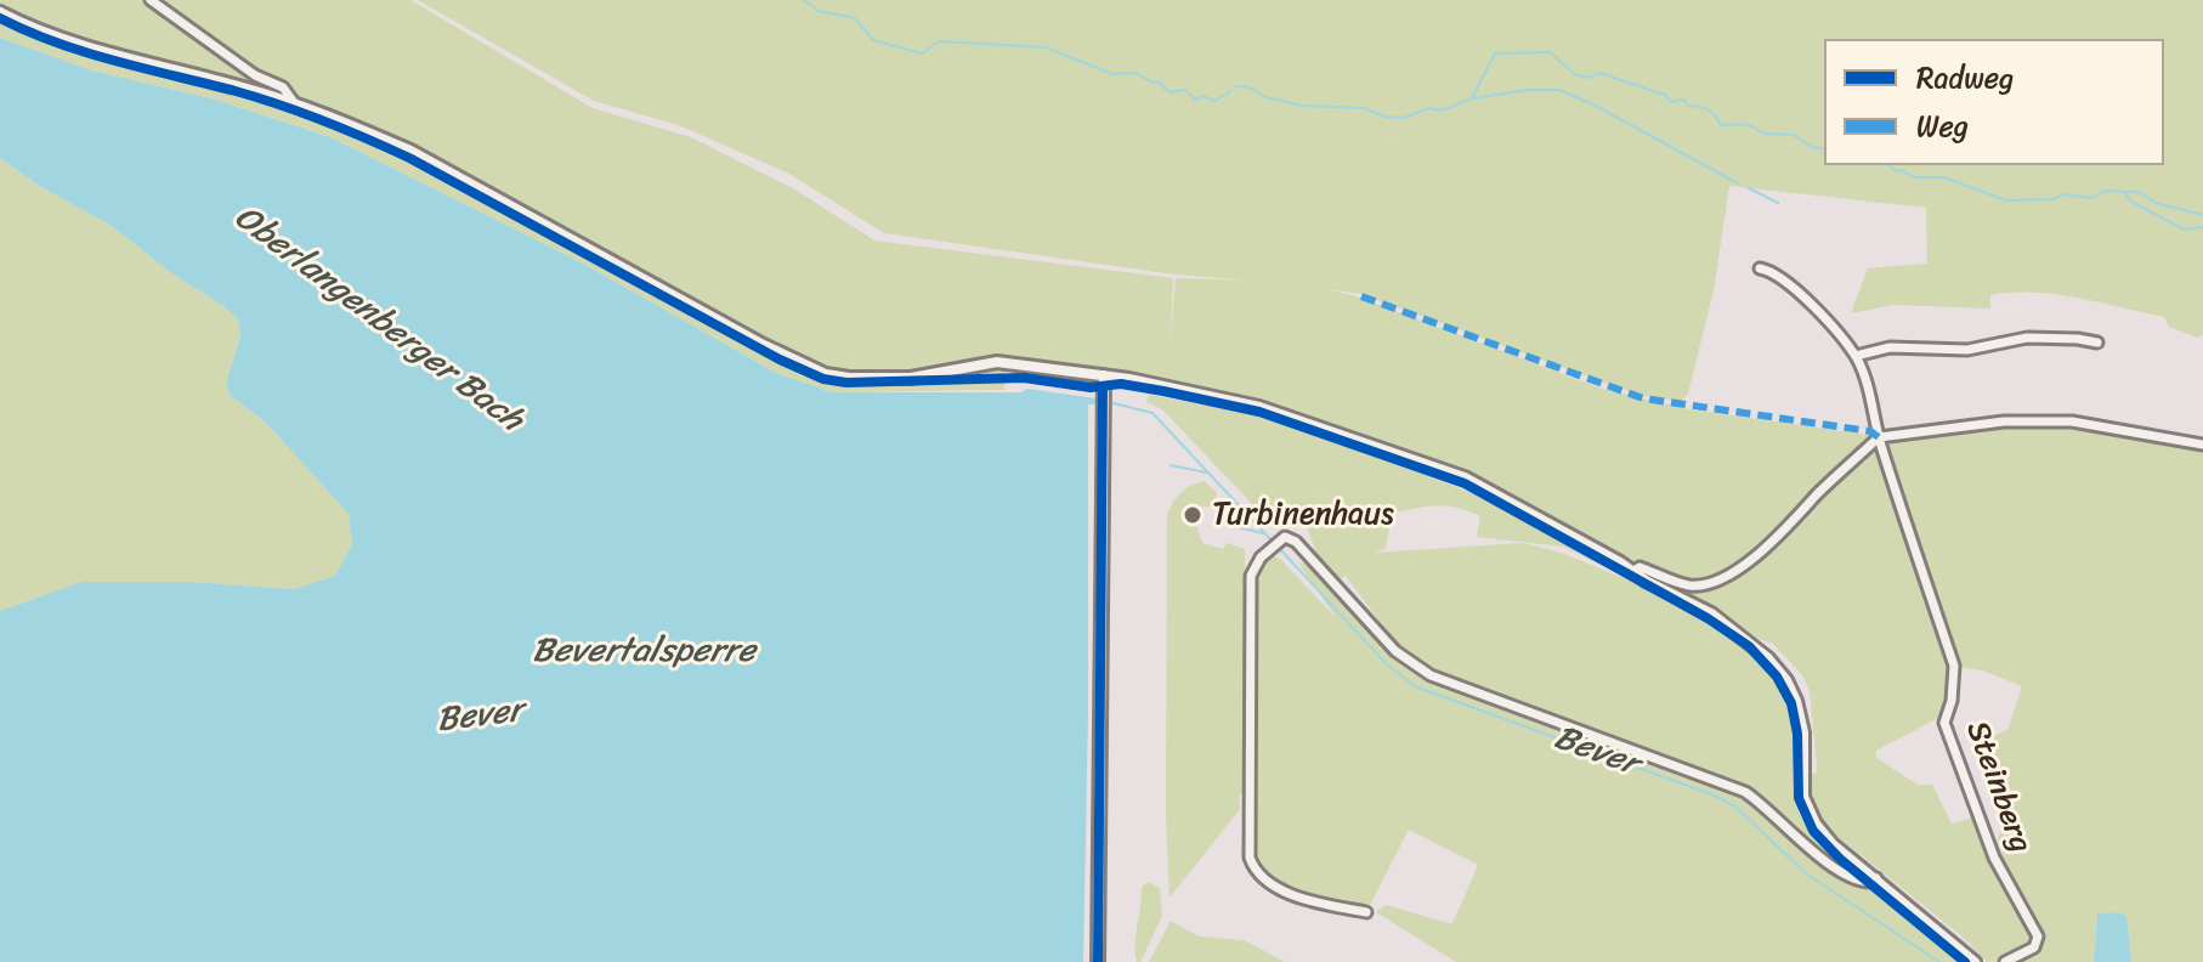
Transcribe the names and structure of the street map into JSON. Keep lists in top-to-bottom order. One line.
{"streets":{"street":["Steinberg"]},"water":["Oberlangenberger Bach","Bevertalsperre","Bever"],"places":["Turbinenhaus"],"legend":["Radweg","Weg"]}
